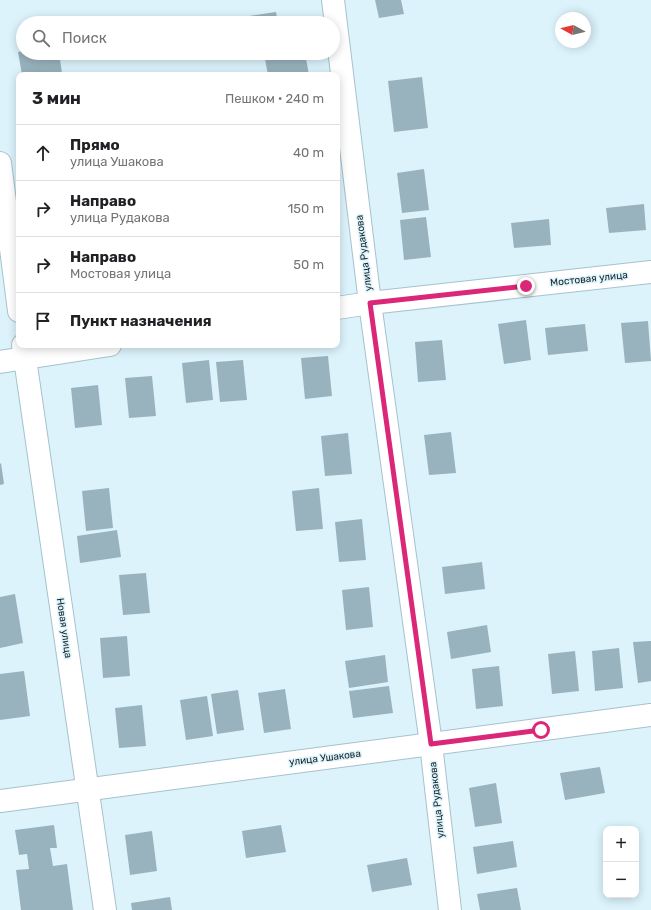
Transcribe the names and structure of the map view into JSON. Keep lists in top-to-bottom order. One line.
{"streets":{"street":["улица Рудакова","Мостовая улица","Новая улица","улица Ушакова"]},"crossings":[["улица Рудакова","Мостовая улица"],["улица Рудакова","улица Ушакова"],["Новая улица","улица Ушакова"]],"north":"left","page":{"search":"Поиск","heading":["3 мин","Пешком · 240 m"],"list":[["Прямо","улица Ушакова","40 m"],["Направо","улица Рудакова","150 m"],["Направо","Мостовая улица","50 m"],"Пункт назначения"],"map_buttons":["+","−"]}}
